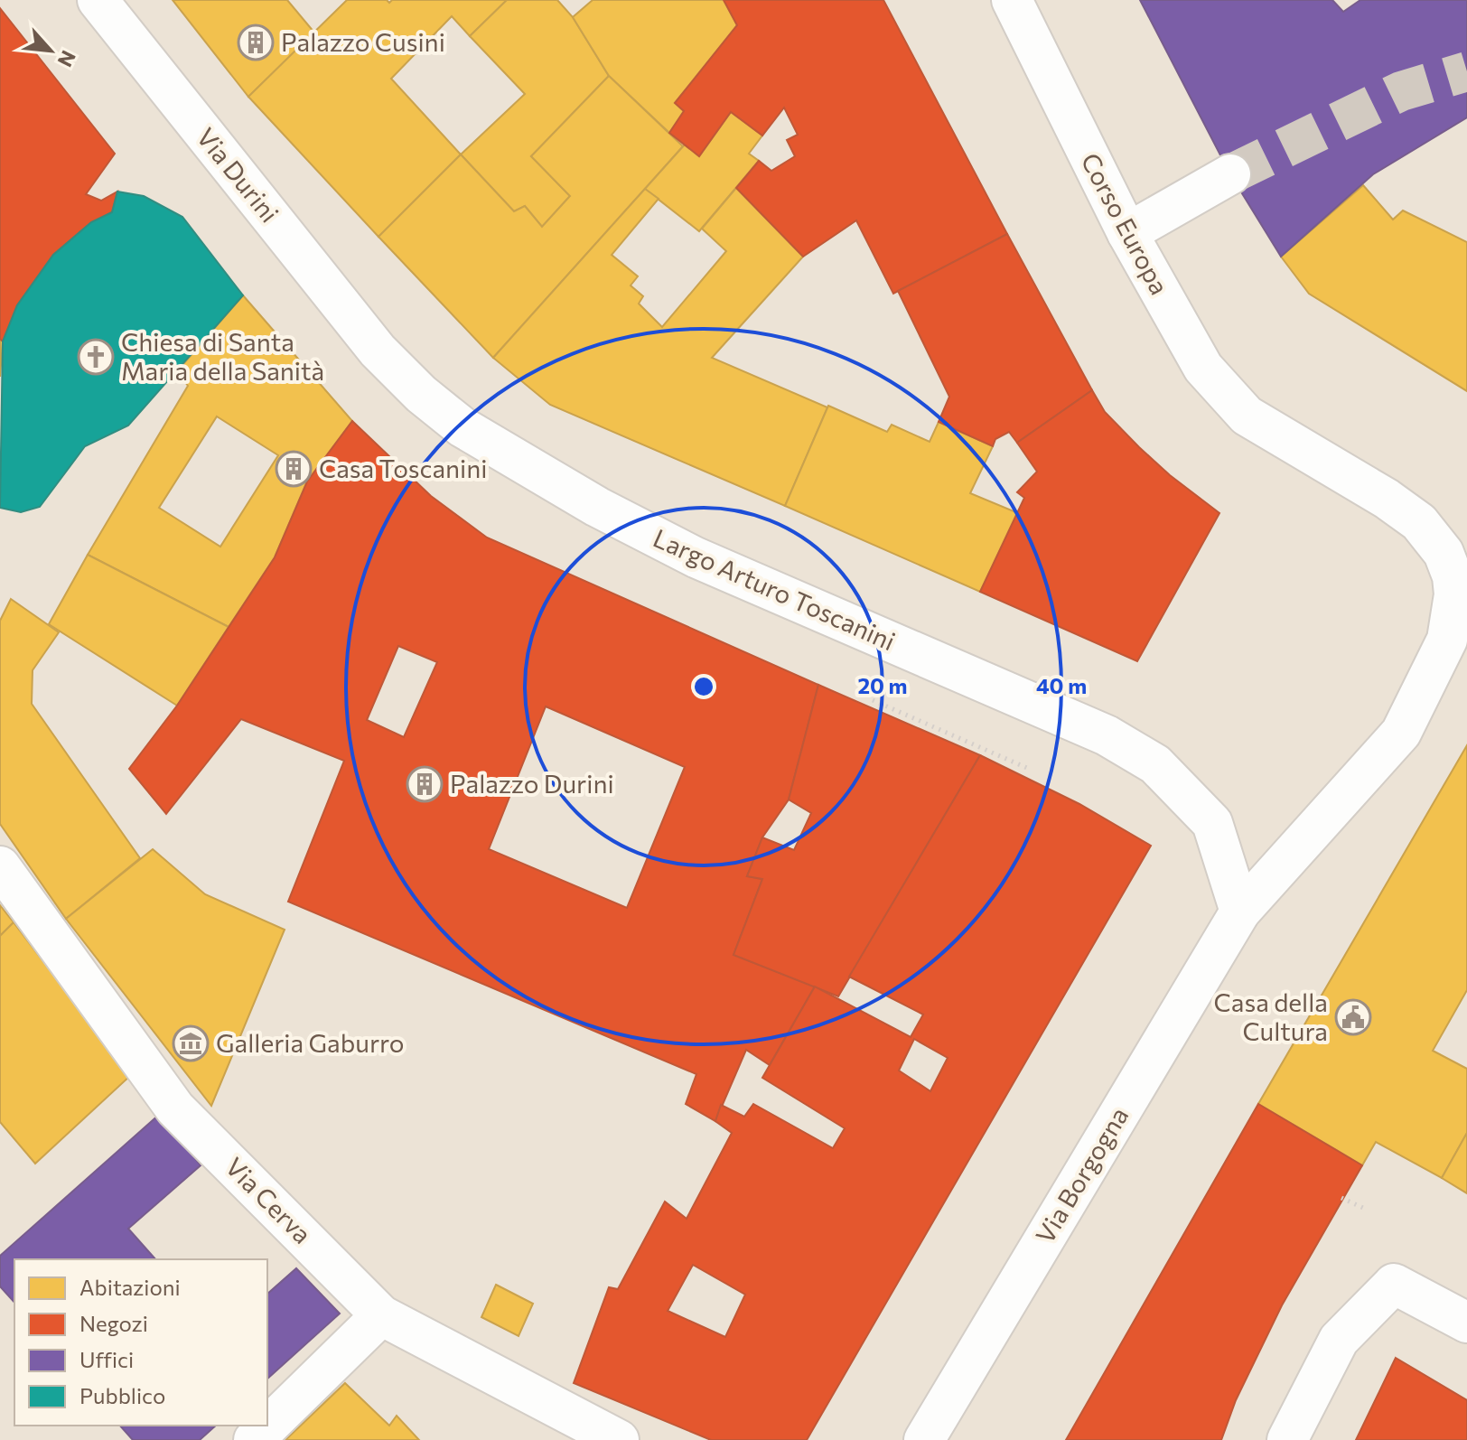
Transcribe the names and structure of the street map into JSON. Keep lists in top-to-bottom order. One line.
{"streets":{"street":["Via Durini","Corso Europa","Largo Arturo Toscanini","Via Borgogna","Via Cerva"]},"crossings":[["Via Durini","Largo Arturo Toscanini"],["Corso Europa","Largo Arturo Toscanini"],["Corso Europa","Via Borgogna"],["Largo Arturo Toscanini","Via Borgogna"]],"places":{"building":["Palazzo Cusini","Casa Toscanini","Palazzo Durini"],"church":["Chiesa di Santa Maria della Sanità"],"public building":["Casa della Cultura"],"museum":["Galleria Gaburro"]},"legend":["Abitazioni","Negozi","Uffici","Pubblico"],"north":"bottom right","rings":["20 m","40 m"]}
